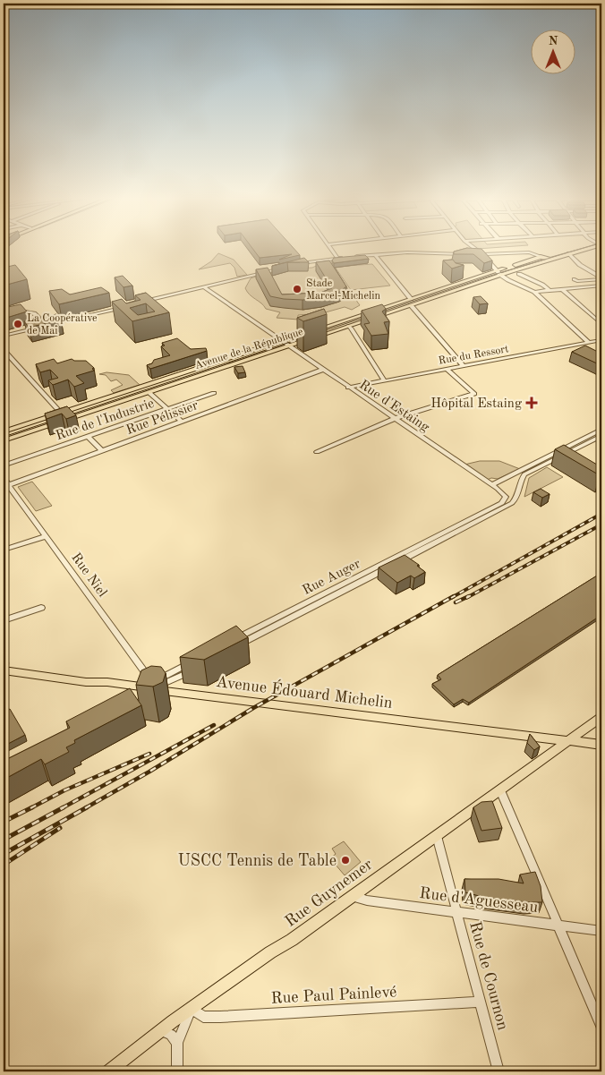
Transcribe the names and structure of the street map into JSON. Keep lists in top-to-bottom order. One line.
{"streets":{"main road":["Avenue de la République","Avenue Édouard Michelin","Rue Guynemer"],"street":["Rue du Ressort","Rue d'Estaing","Rue Pélissier","Rue de l'Industrie","Rue Niel","Rue Auger","Rue d'Aguesseau","Rue de Cournon","Rue Paul Painlevé"]},"crossings":[["Avenue de la République","Rue d'Estaing"],["Rue du Ressort","Rue d'Estaing"],["Rue d'Estaing","Rue Pélissier"],["Rue d'Estaing","Rue Auger"],["Rue Pélissier","Rue Niel"],["Rue Niel","Avenue Édouard Michelin"],["Avenue Édouard Michelin","Rue Guynemer"],["Rue Guynemer","Rue d'Aguesseau"],["Rue Guynemer","Rue de Cournon"],["Rue Guynemer","Rue Paul Painlevé"],["Rue d'Aguesseau","Rue de Cournon"],["Rue de Cournon","Rue Paul Painlevé"]],"places":{"other":["Stade Marcel-Michelin","La Coopérative de Mai","USCC Tennis de Table"],"health":["Hôpital Estaing"]},"north":"top"}
